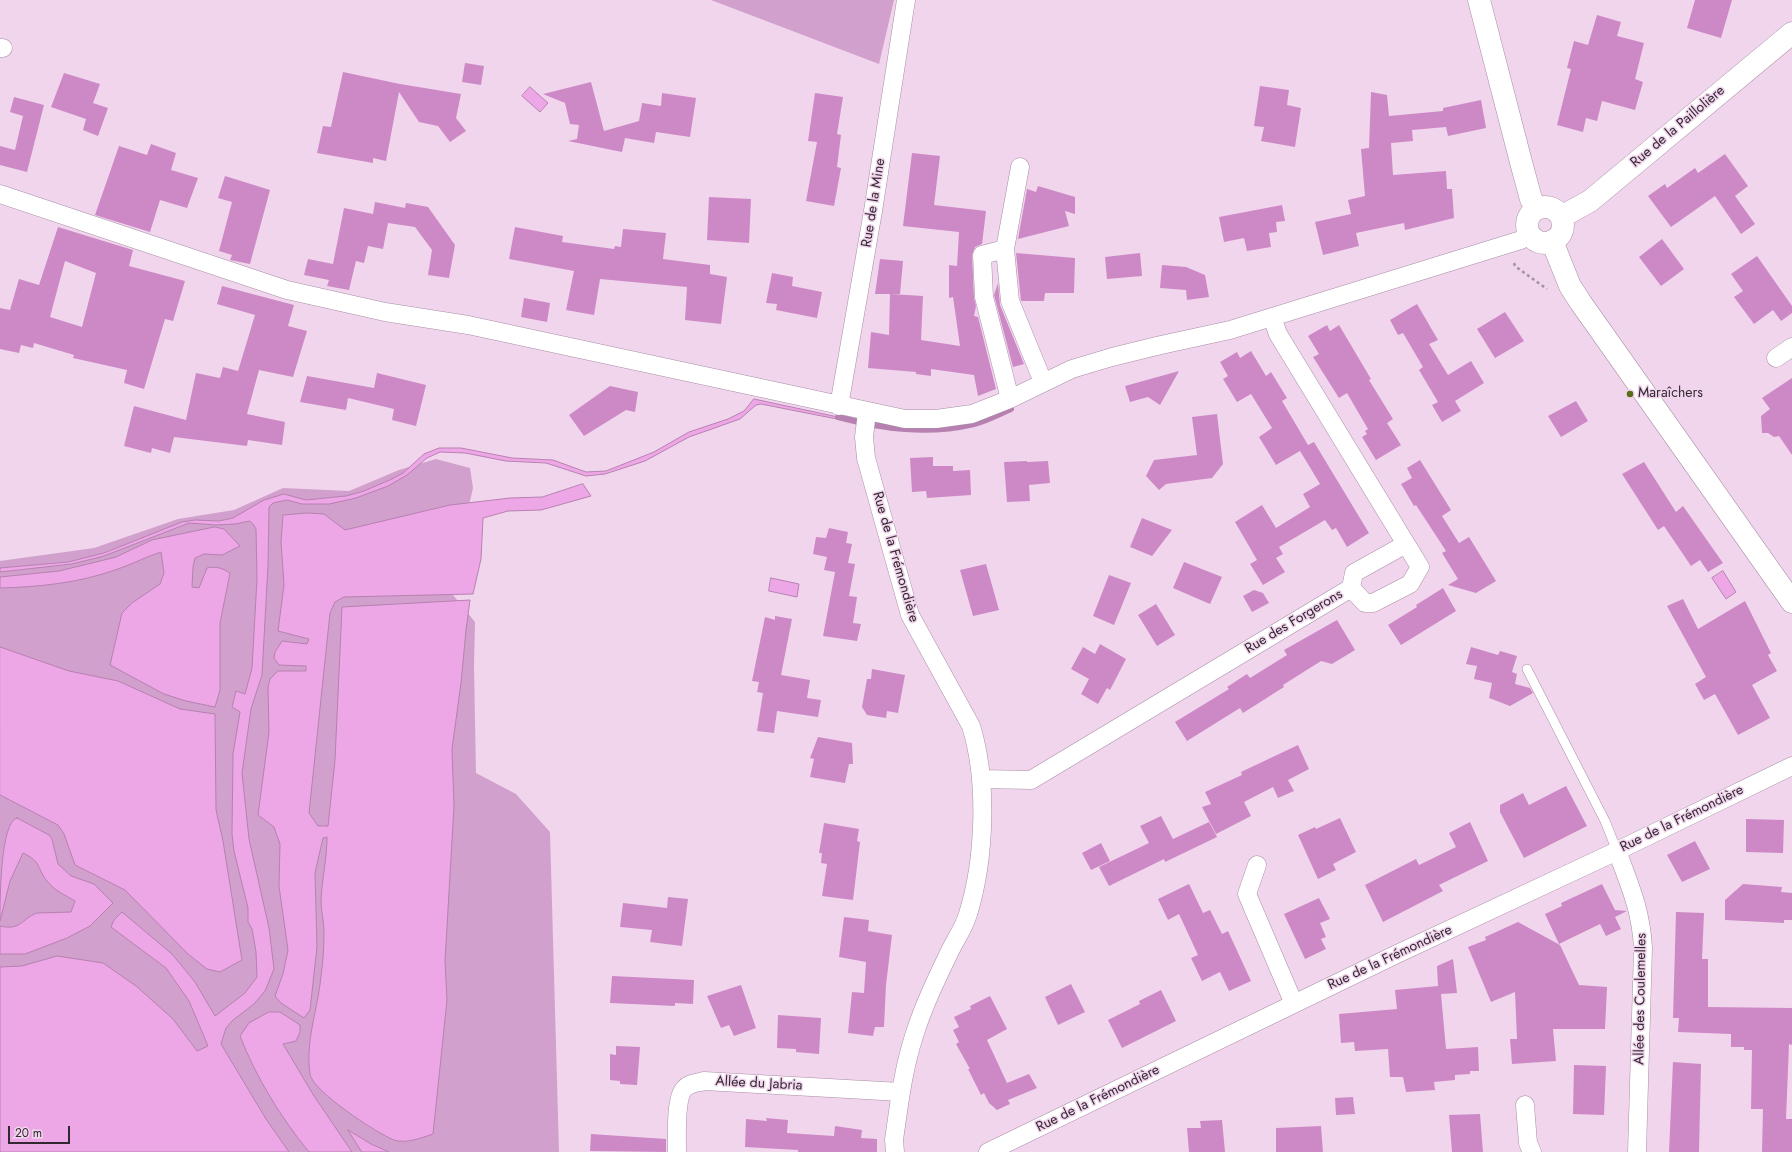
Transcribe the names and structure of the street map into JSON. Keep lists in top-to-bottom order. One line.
{"streets":{"main road":["Rue de la Paillolière"],"street":["Rue de la Mine","Rue de la Frémondière","Rue des Forgerons","Allée des Coulemelles","Allée du Jabria"]},"crossings":[["Rue de la Frémondière","Rue des Forgerons"],["Rue de la Frémondière","Allée des Coulemelles"],["Rue de la Frémondière","Allée du Jabria"]],"places":["Maraîchers"],"scale_bar":"20 m"}
